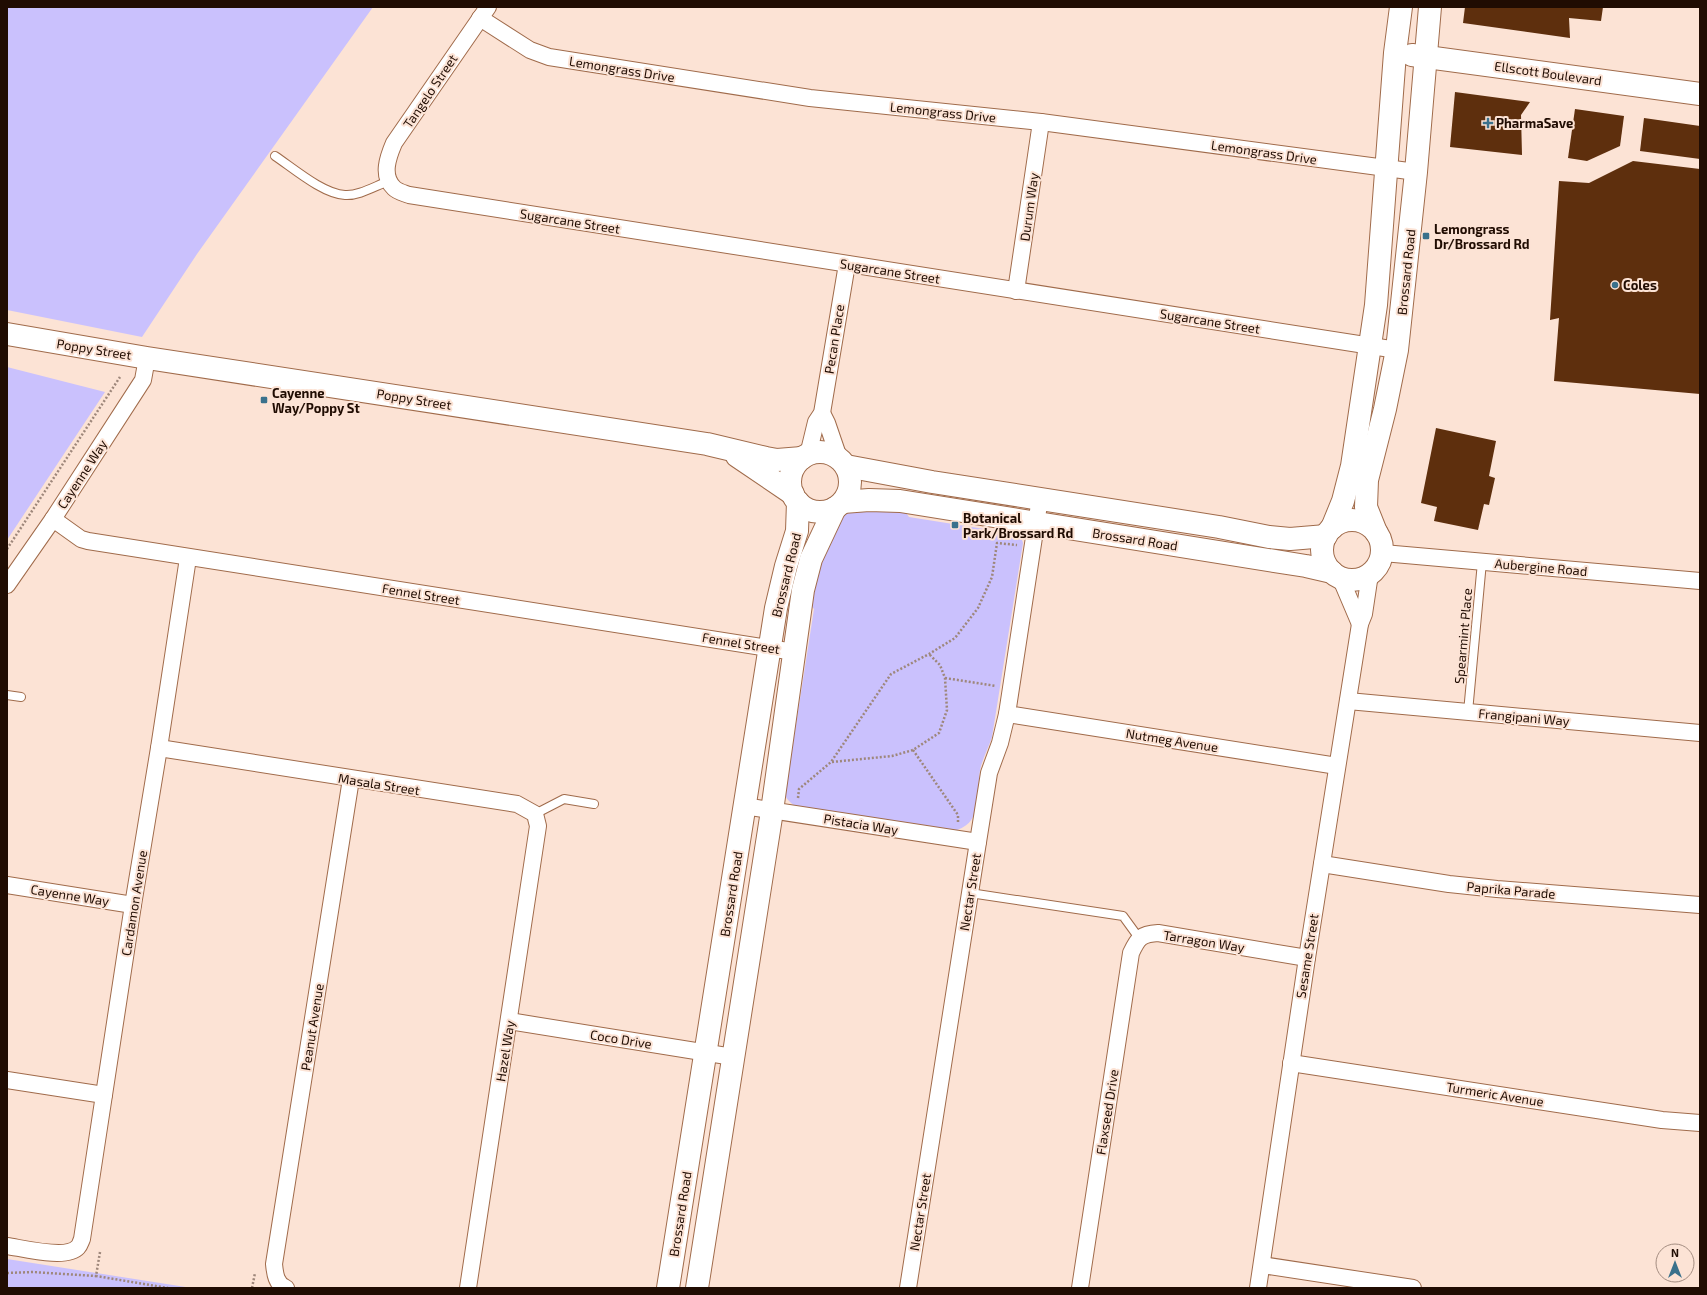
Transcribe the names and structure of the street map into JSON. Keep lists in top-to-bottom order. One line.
{"streets":{"street":["Lemongrass Drive","Ellscott Boulevard","Tangelo Street","Durum Way","Sugarcane Street","Brossard Road","Pecan Place","Poppy Street","Cayenne Way","Aubergine Road","Fennel Street","Frangipani Way","Nutmeg Avenue","Masala Street","Pistacia Way","Paprika Parade","Nectar Street","Cardamon Avenue","Tarragon Way","Sesame Street","Peanut Avenue","Coco Drive","Hazel Way","Turmeric Avenue","Flaxseed Drive"],"lane":["Spearmint Place"]},"crossings":[["Lemongrass Drive","Tangelo Street"],["Lemongrass Drive","Durum Way"],["Lemongrass Drive","Brossard Road"],["Ellscott Boulevard","Brossard Road"],["Tangelo Street","Sugarcane Street"],["Durum Way","Sugarcane Street"],["Sugarcane Street","Brossard Road"],["Sugarcane Street","Pecan Place"],["Brossard Road","Pecan Place"],["Brossard Road","Poppy Street"],["Brossard Road","Aubergine Road"],["Brossard Road","Fennel Street"],["Brossard Road","Pistacia Way"],["Brossard Road","Nectar Street"],["Brossard Road","Sesame Street"],["Brossard Road","Coco Drive"],["Pecan Place","Poppy Street"],["Poppy Street","Cayenne Way"],["Cayenne Way","Fennel Street"],["Cayenne Way","Cardamon Avenue"],["Aubergine Road","Spearmint Place"],["Aubergine Road","Sesame Street"],["Fennel Street","Cardamon Avenue"],["Spearmint Place","Frangipani Way"],["Frangipani Way","Sesame Street"],["Nutmeg Avenue","Nectar Street"],["Nutmeg Avenue","Sesame Street"],["Masala Street","Cardamon Avenue"],["Masala Street","Peanut Avenue"],["Masala Street","Hazel Way"],["Pistacia Way","Nectar Street"],["Paprika Parade","Sesame Street"],["Tarragon Way","Sesame Street"],["Tarragon Way","Flaxseed Drive"],["Sesame Street","Turmeric Avenue"],["Coco Drive","Hazel Way"]],"places":{"health":["PharmaSave"],"transit":["Lemongrass Dr/Brossard Rd","Cayenne Way/Poppy St","Botanical Park/Brossard Rd"],"other":["Coles"]},"north":"top"}
